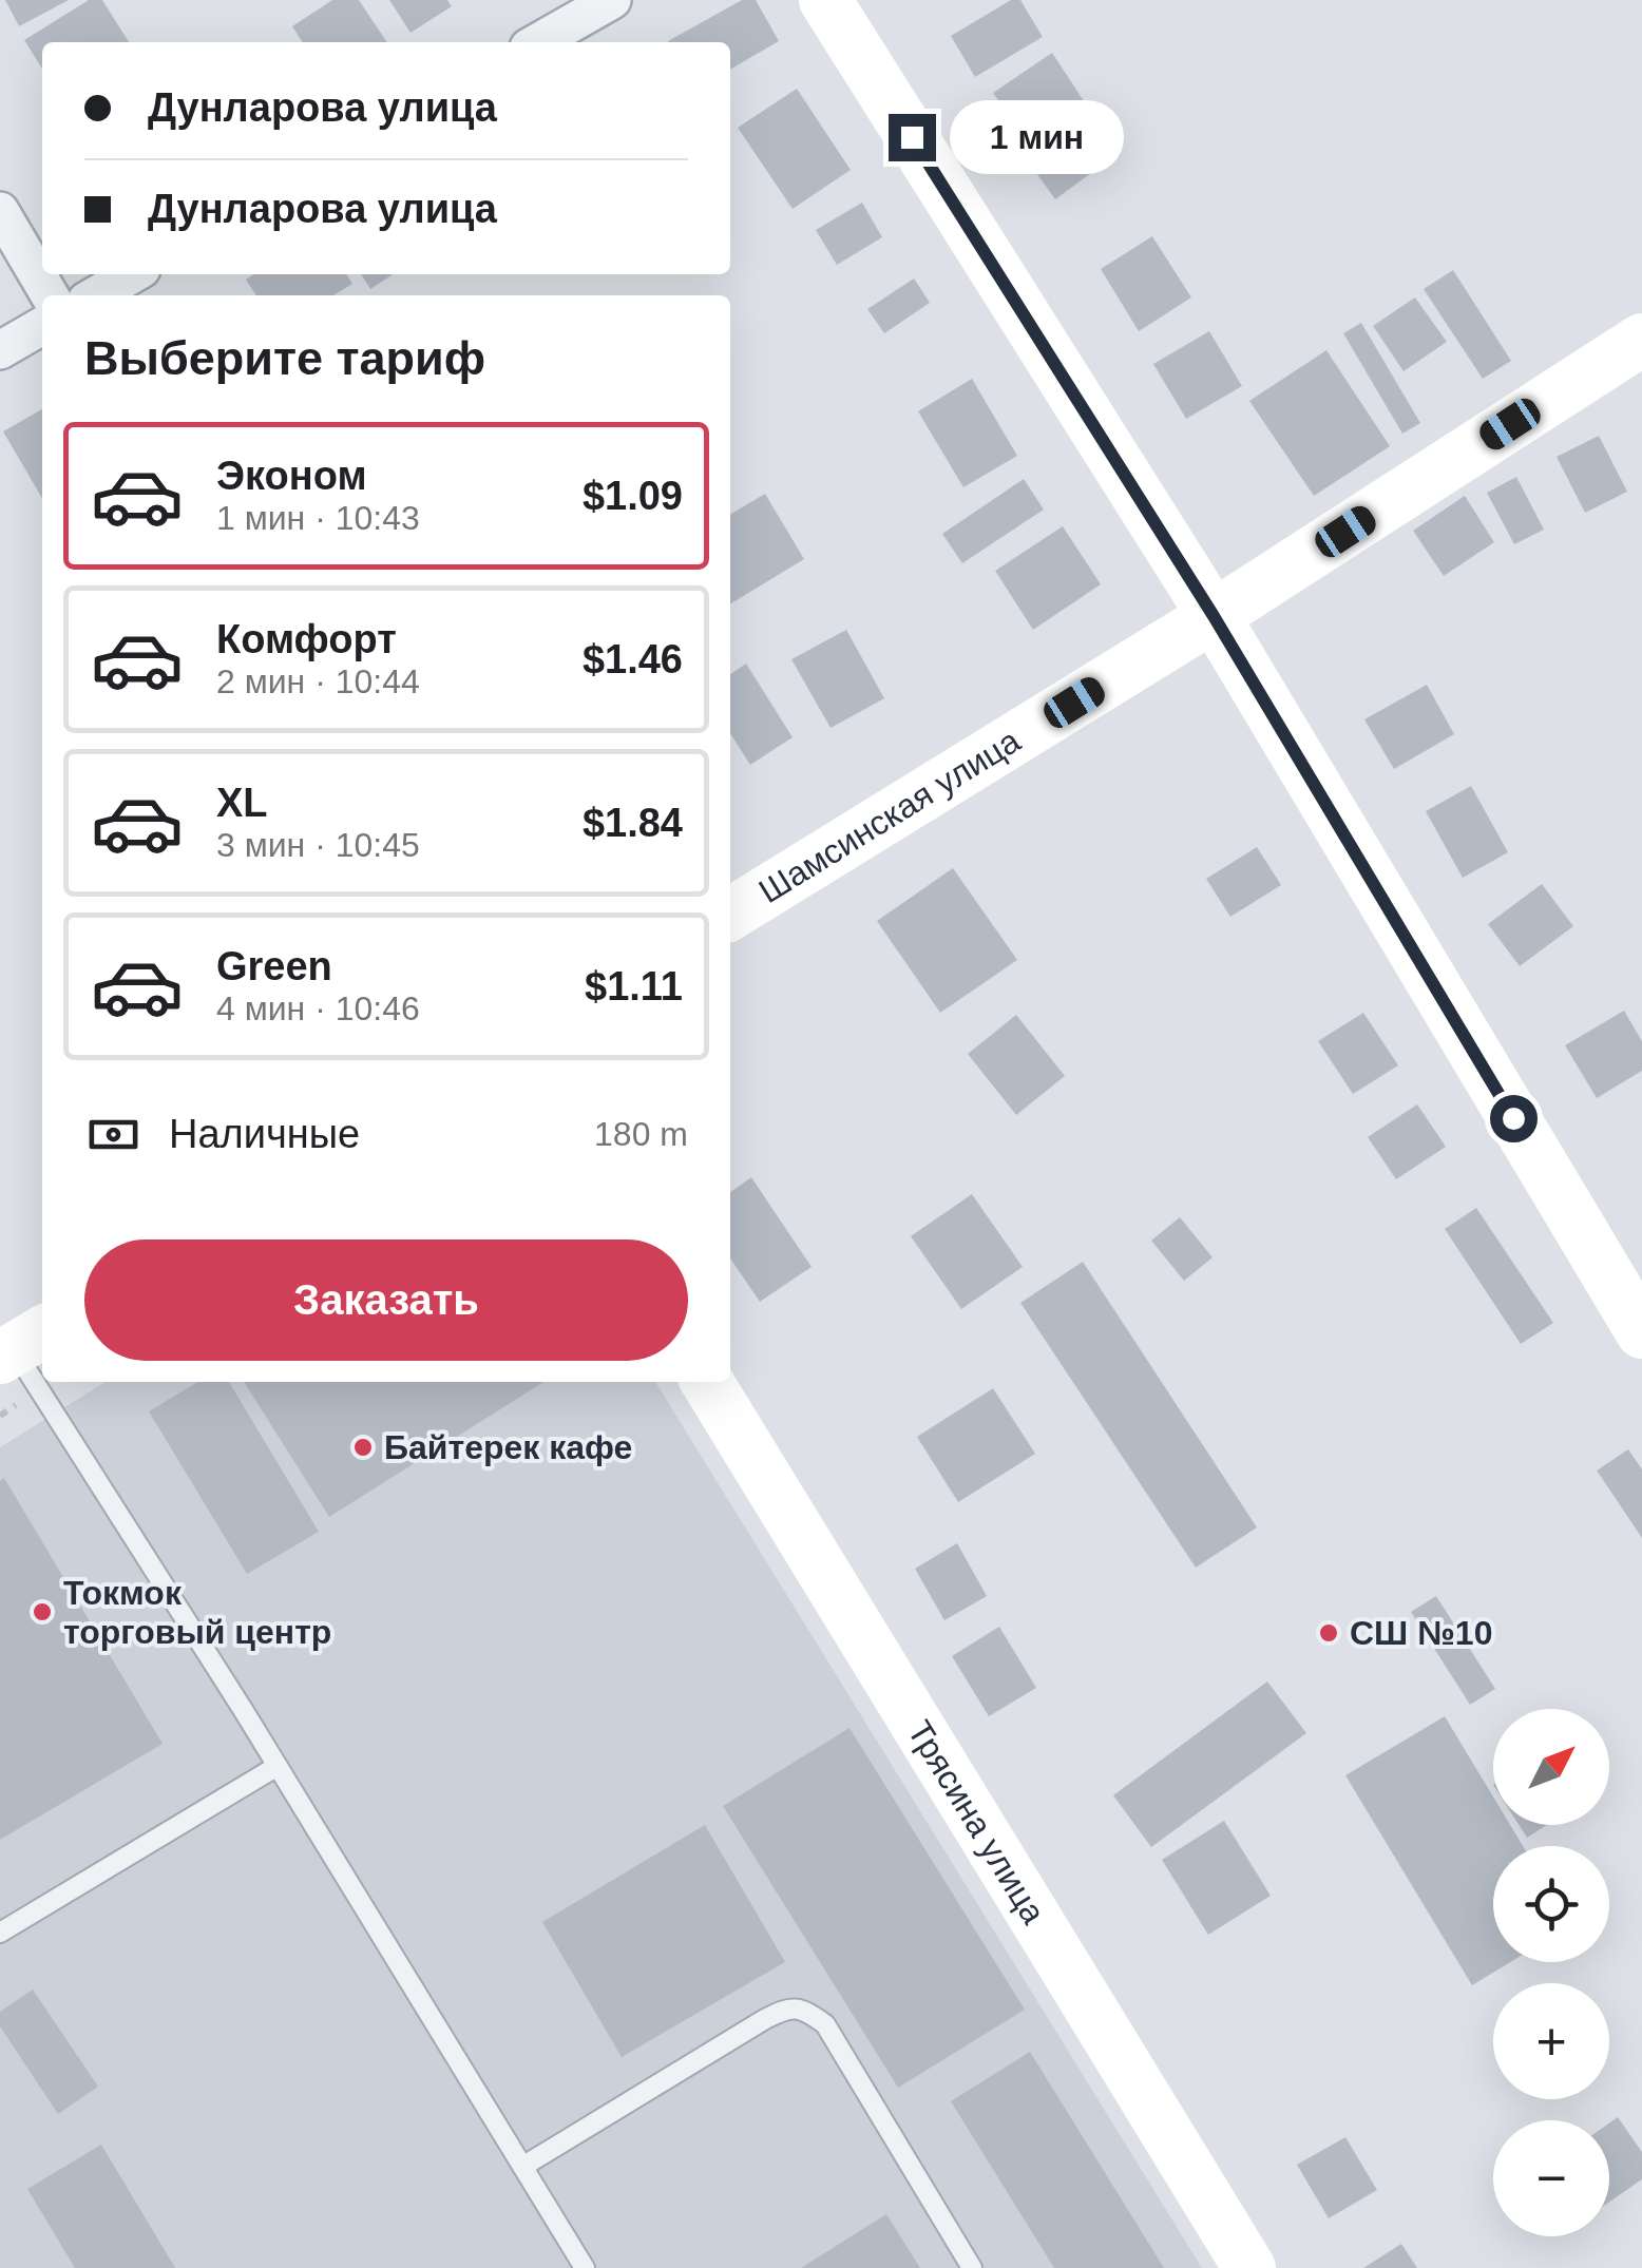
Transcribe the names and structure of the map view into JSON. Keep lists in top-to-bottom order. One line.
{"streets":{"street":["Шамсинская улица","Трясина улица"]},"places":["Байтерек кафе","Токмок торговый центр","СШ №10"],"north":"top right","page":{"banner":["Дунларова улица","Дунларова улица"],"bubble":"1 мин","heading":"Выберите тариф","list":[{"name":"Эконом","note":"1 мин · 10:43","value":"$1.09"},{"name":"Комфорт","note":"2 мин · 10:44","value":"$1.46"},{"name":"XL","note":"3 мин · 10:45","value":"$1.84"},{"name":"Green","note":"4 мин · 10:46","value":"$1.11"}],"pay":["Наличные","180 m"],"buttons":"Заказать","map_buttons":["+","−"]}}
